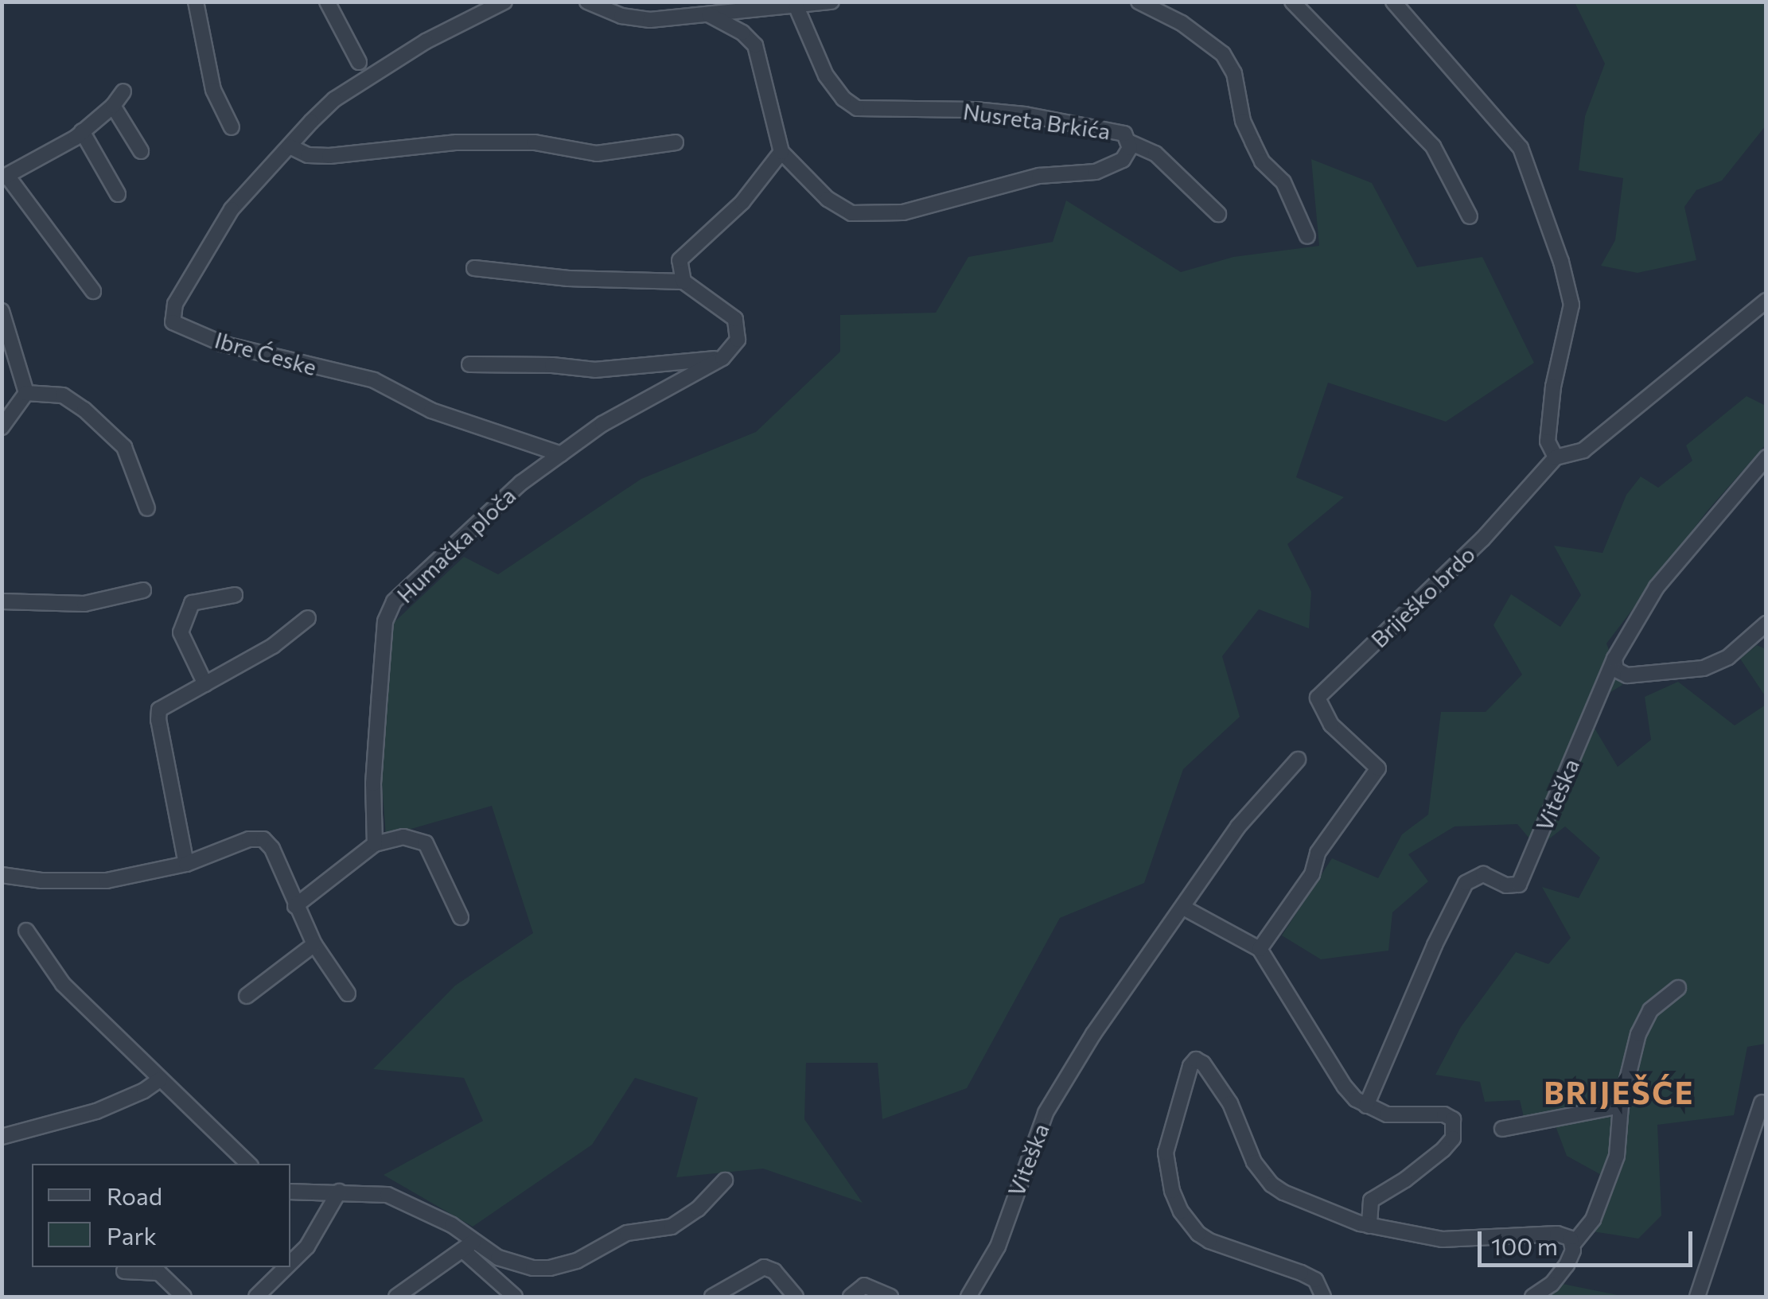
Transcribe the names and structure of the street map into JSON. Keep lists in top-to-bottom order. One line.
{"streets":{"street":["Nusreta Brkića","Ibre Ćeske","Humačka ploča","Briješko brdo","Viteška"]},"crossings":[["Ibre Ćeske","Humačka ploča"]],"districts":["BRIJEŠĆE"],"legend":["Road","Park"],"scale_bar":"100 m"}
